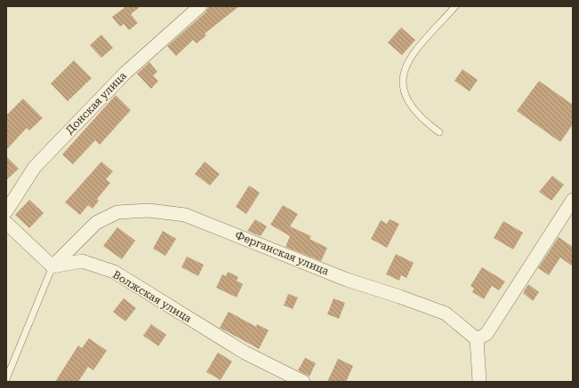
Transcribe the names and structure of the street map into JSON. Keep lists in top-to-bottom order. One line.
{"streets":{"street":["Донская улица","Ферганская улица","Волжская улица"]},"crossings":[["Ферганская улица","Волжская улица"]]}
